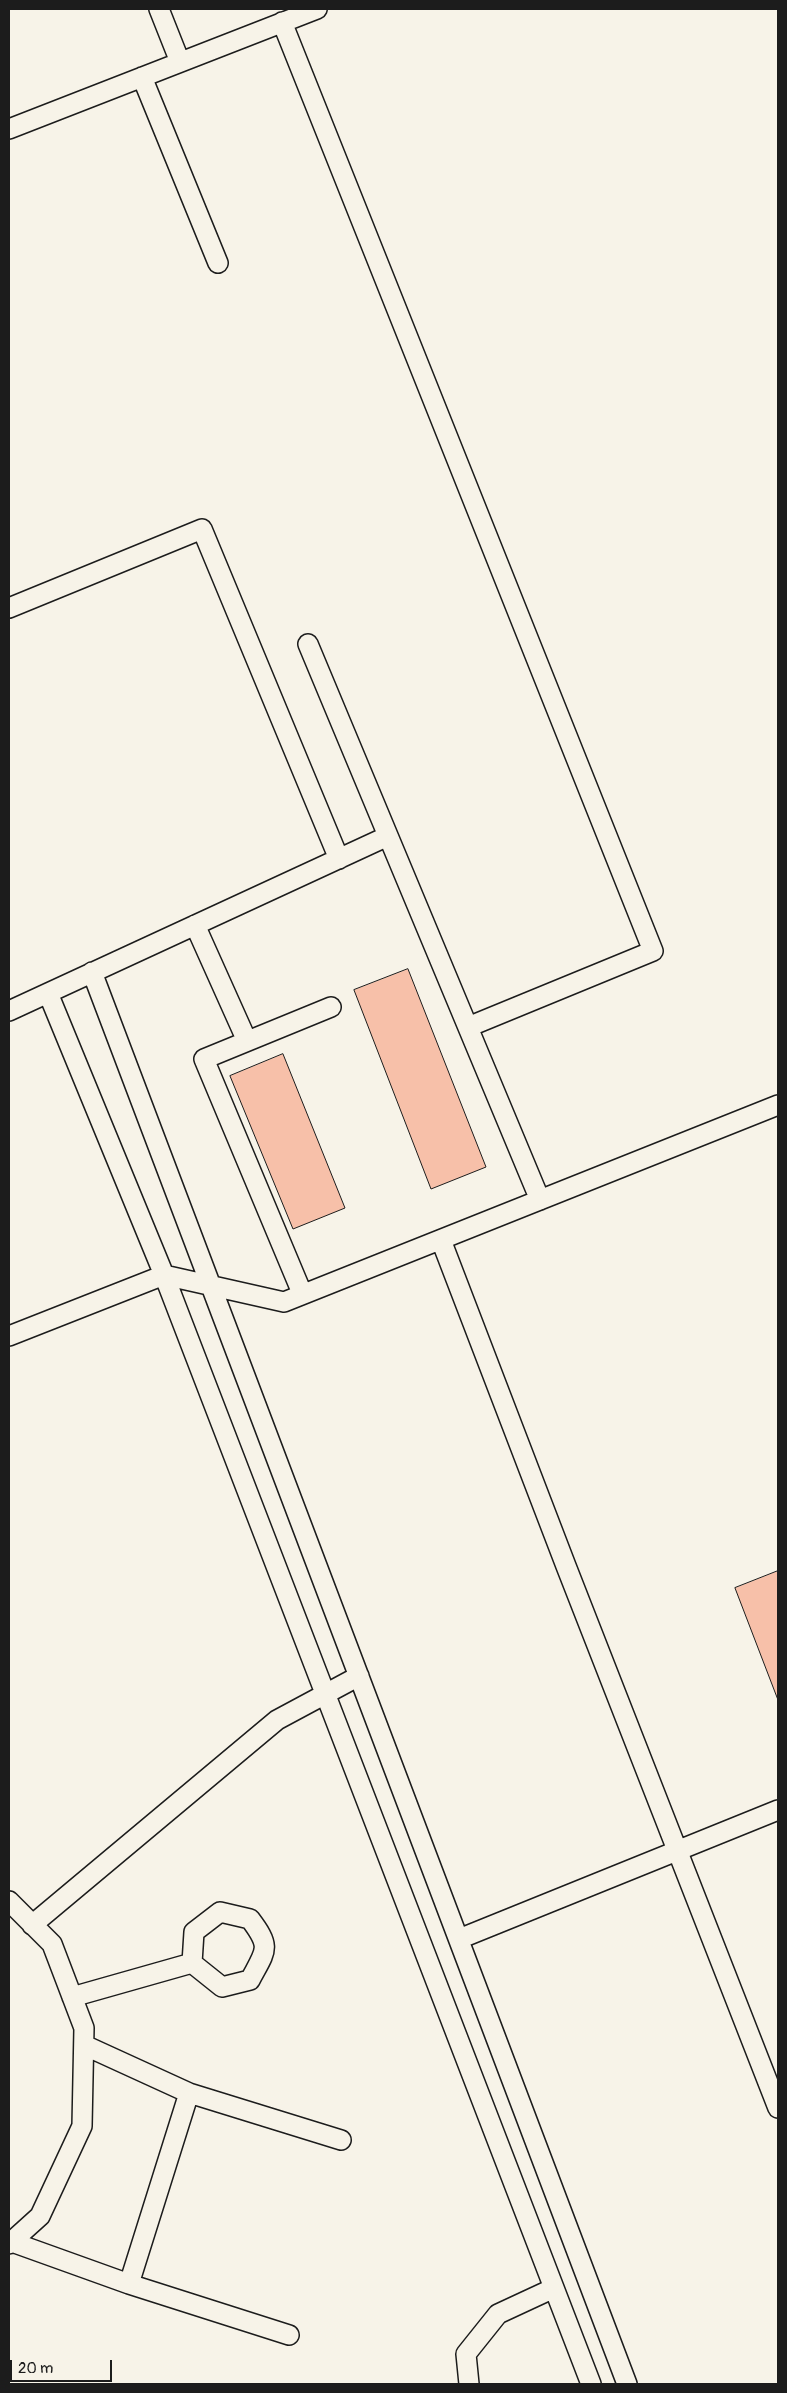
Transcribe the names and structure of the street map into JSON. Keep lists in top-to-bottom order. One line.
{"scale_bar":"20 m"}
